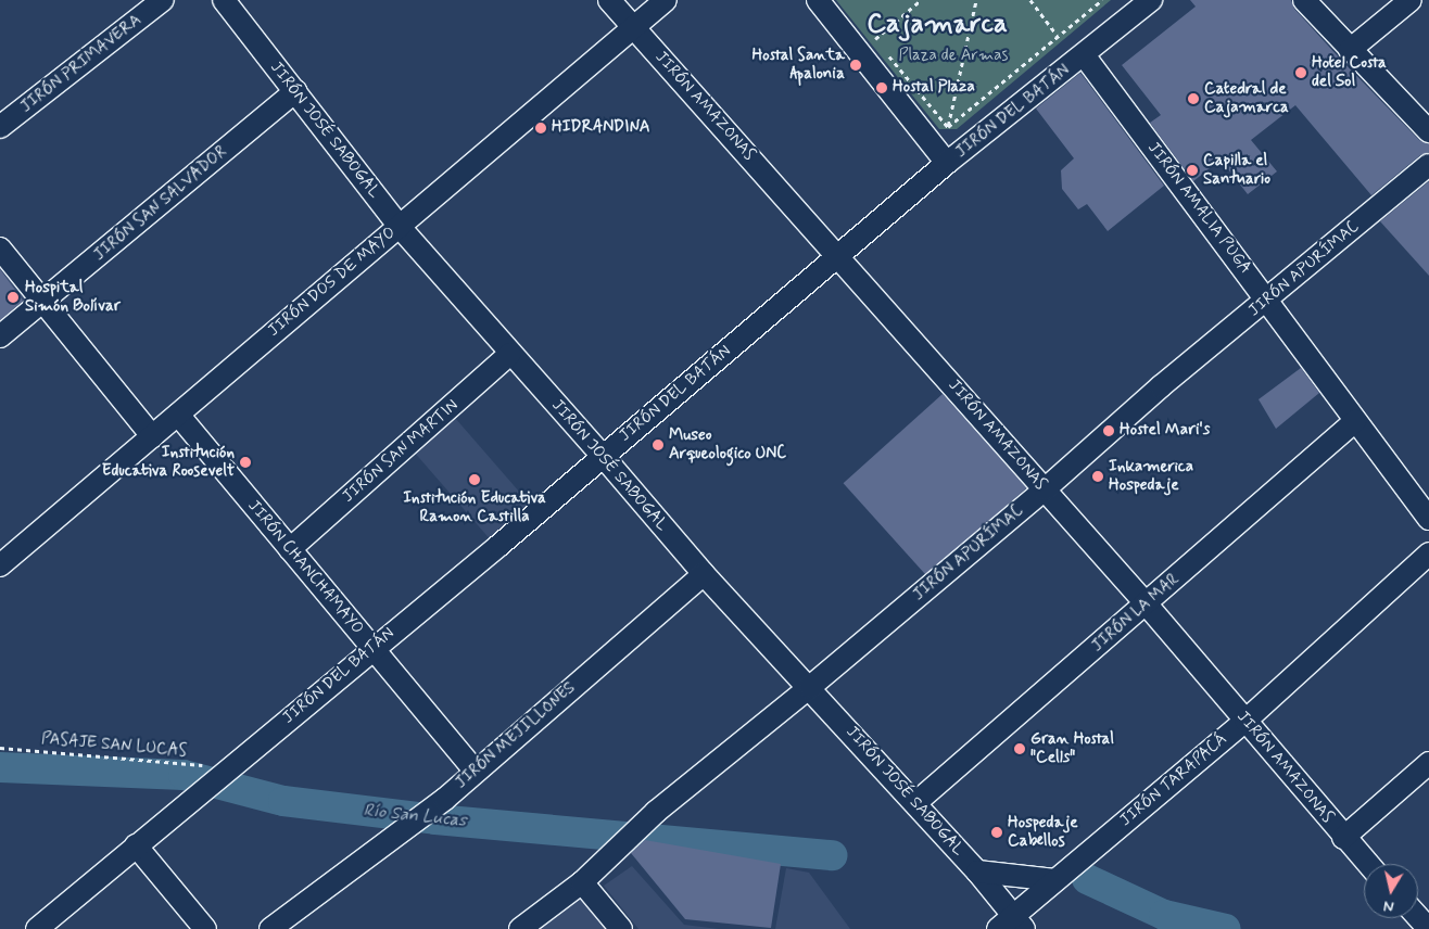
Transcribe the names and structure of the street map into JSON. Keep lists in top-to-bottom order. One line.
{"streets":{"street":["JIRÓN PRIMAVERA","JIRÓN AMAZONAS","JIRÓN DEL BATÁN","JIRÓN JOSÉ SABOGAL","JIRÓN SAN SALVADOR","JIRÓN AMALIA PUGA","JIRÓN APURÍMAC","JIRÓN DOS DE MAYO","JIRÓN SAN MARTIN","JIRÓN CHANCHAMAYO","JIRÓN LA MAR","JIRÓN MEJILLONES","JIRÓN TARAPACÁ"],"path":["PASAJE SAN LUCAS"]},"crossings":[["JIRÓN AMAZONAS","JIRÓN DEL BATÁN"],["JIRÓN AMAZONAS","JIRÓN APURÍMAC"],["JIRÓN AMAZONAS","JIRÓN DOS DE MAYO"],["JIRÓN AMAZONAS","JIRÓN LA MAR"],["JIRÓN AMAZONAS","JIRÓN TARAPACÁ"],["JIRÓN DEL BATÁN","JIRÓN JOSÉ SABOGAL"],["JIRÓN DEL BATÁN","JIRÓN AMALIA PUGA"],["JIRÓN DEL BATÁN","JIRÓN CHANCHAMAYO"],["JIRÓN DEL BATÁN","PASAJE SAN LUCAS"],["JIRÓN JOSÉ SABOGAL","JIRÓN SAN SALVADOR"],["JIRÓN JOSÉ SABOGAL","JIRÓN APURÍMAC"],["JIRÓN JOSÉ SABOGAL","JIRÓN DOS DE MAYO"],["JIRÓN JOSÉ SABOGAL","JIRÓN SAN MARTIN"],["JIRÓN JOSÉ SABOGAL","JIRÓN LA MAR"],["JIRÓN JOSÉ SABOGAL","JIRÓN MEJILLONES"],["JIRÓN JOSÉ SABOGAL","JIRÓN TARAPACÁ"],["JIRÓN AMALIA PUGA","JIRÓN APURÍMAC"],["JIRÓN AMALIA PUGA","JIRÓN LA MAR"],["JIRÓN DOS DE MAYO","JIRÓN CHANCHAMAYO"],["JIRÓN SAN MARTIN","JIRÓN CHANCHAMAYO"],["JIRÓN CHANCHAMAYO","JIRÓN MEJILLONES"]],"districts":["Cajamarca"],"water":["Río San Lucas"],"parks":["Plaza de Armas"],"places":["Hostal Santa Apalonia","Hotel Costa del Sol","Hostal Plaza","Catedral de Cajamarca","HIDRANDINA","Capilla el Santuario","Hospital Simón Bolívar","Hostel Mari's","Museo Arqueologico UNC","Institución Educativa Roosevelt","Inkamerica Hospedaje","Institución Educativa Ramon Castilla","Gran Hostal \"Cells\"","Hospedaje Cabellos"],"north":"bottom"}
